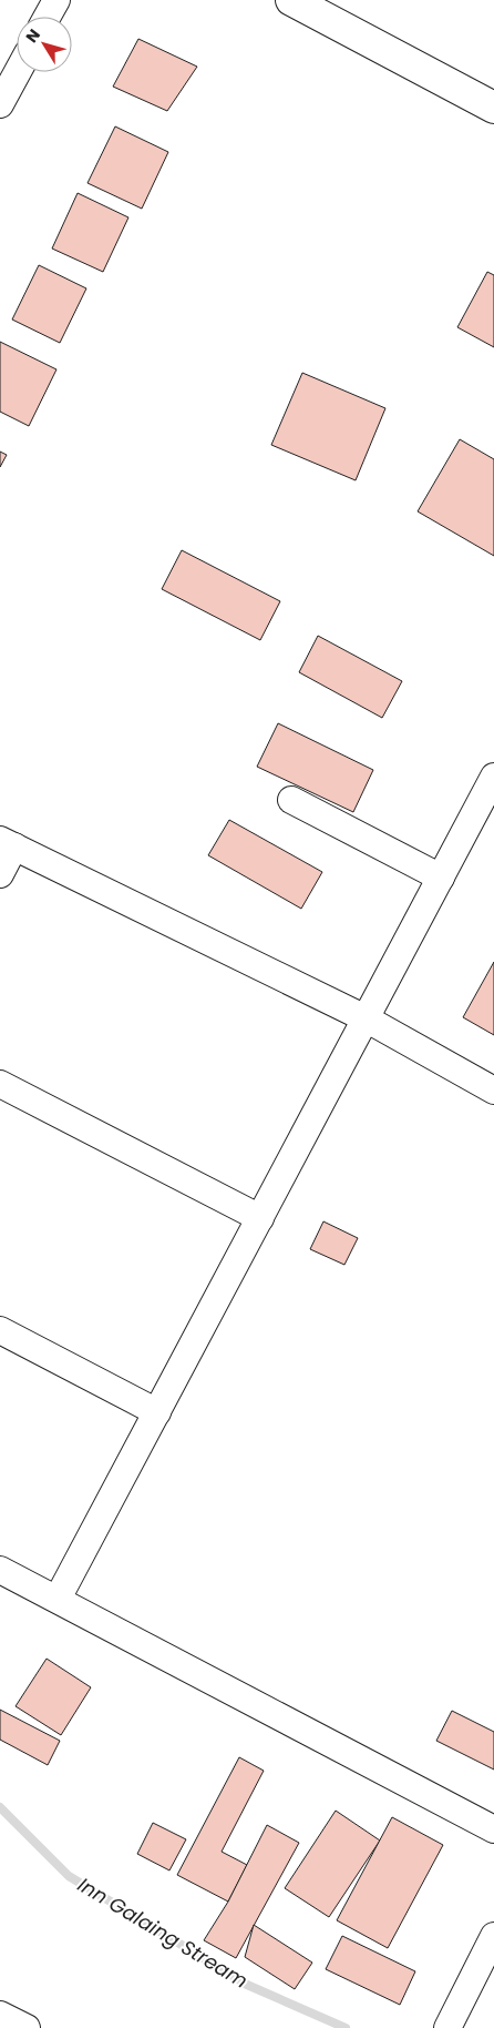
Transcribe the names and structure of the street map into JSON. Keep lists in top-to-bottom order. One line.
{"water":["Inn Galaing Stream"],"north":"top left"}
